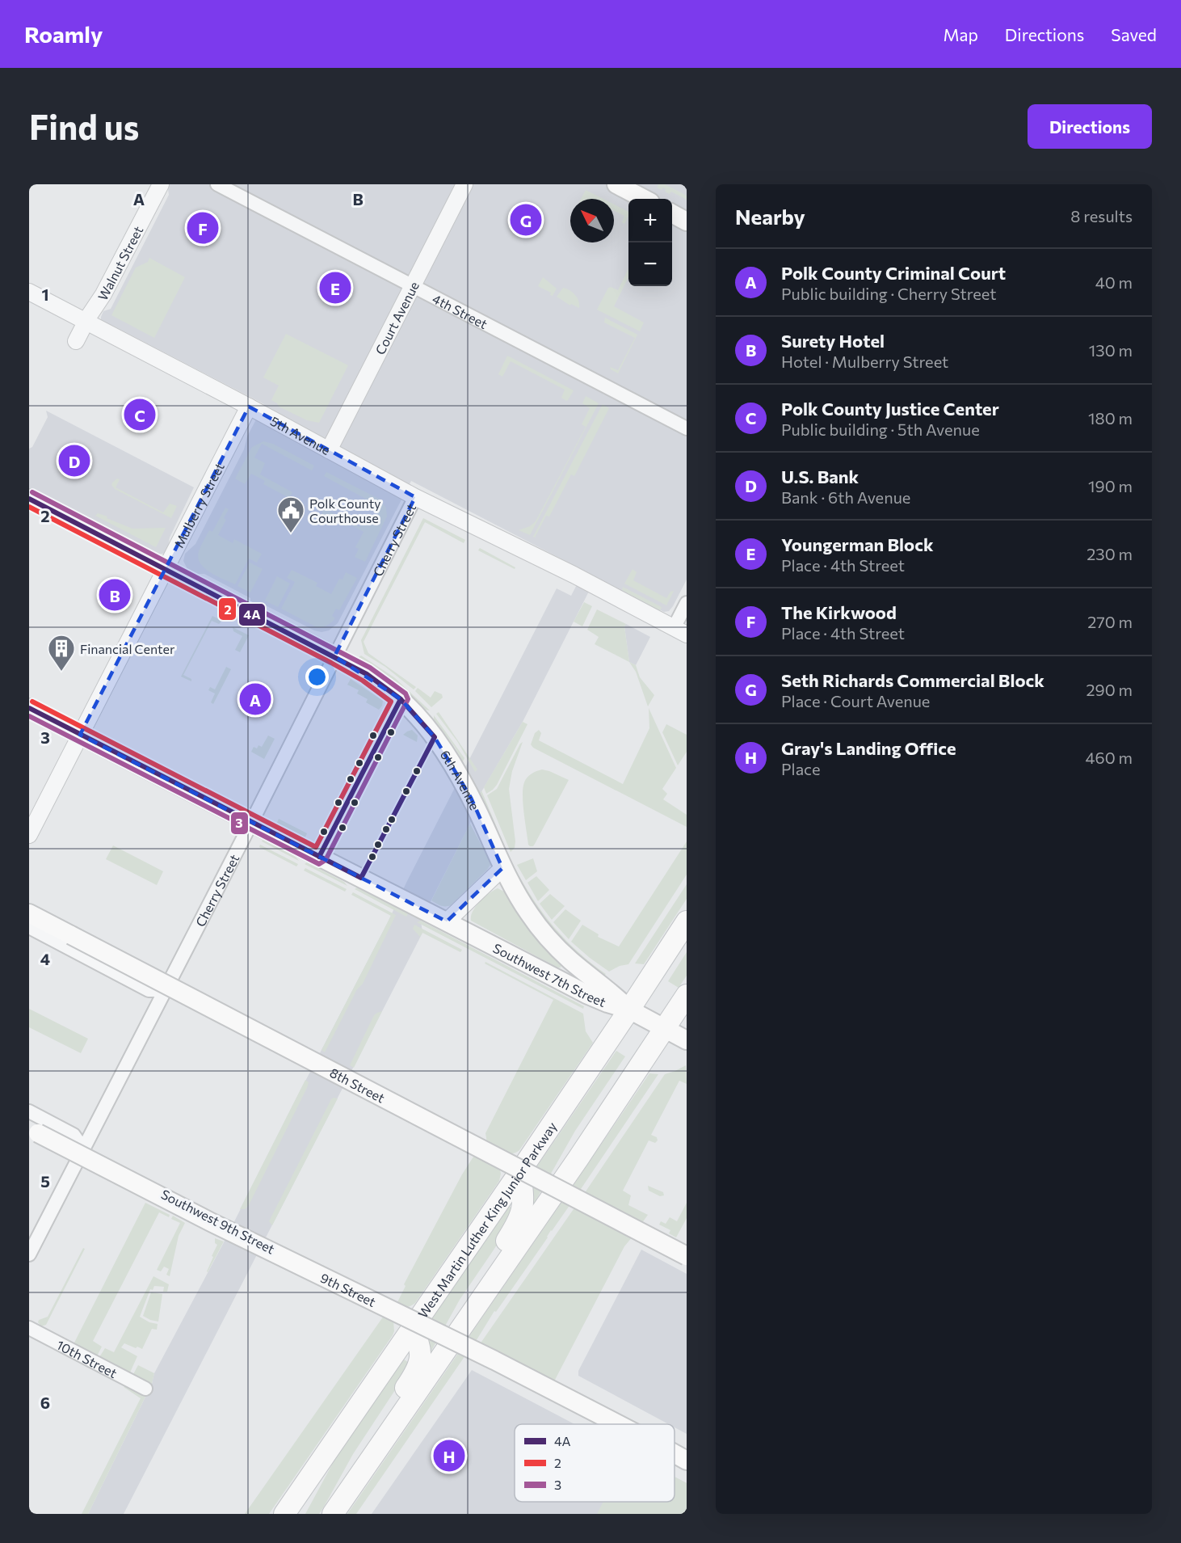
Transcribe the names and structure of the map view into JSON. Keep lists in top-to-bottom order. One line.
{"streets":{"main road":["6th Avenue","Southwest 7th Street","8th Street","West Martin Luther King Junior Parkway","9th Street"],"street":["Walnut Street","4th Street","Court Avenue","5th Avenue","Mulberry Street","Cherry Street","Southwest 9th Street","10th Street"]},"crossings":[["Walnut Street","5th Avenue"],["4th Street","Court Avenue"],["Court Avenue","5th Avenue"],["5th Avenue","Mulberry Street"],["5th Avenue","Cherry Street"],["Mulberry Street","6th Avenue"],["Mulberry Street","Southwest 7th Street"],["Cherry Street","6th Avenue"],["Cherry Street","Southwest 7th Street"],["Cherry Street","Southwest 9th Street"],["6th Avenue","Southwest 7th Street"],["6th Avenue","West Martin Luther King Junior Parkway"],["Southwest 7th Street","West Martin Luther King Junior Parkway"],["West Martin Luther King Junior Parkway","Southwest 9th Street"]],"places":{"public building":["Polk County Courthouse"],"building":["Financial Center"]},"lines":["transit line 3","transit line 4A","transit line 2"],"legend":["4A","2","3"],"north":"top left","page":{"header":"Roamly","nav":["Map","Directions","Saved"],"buttons":"Directions","title":"Find us","heading":["Nearby","8 results"],"map_buttons":["+","−"],"pins":["G","F","E","C","D","B","A","H"],"list":[{"mark":"A","name":"Polk County Criminal Court","note":"Public building · Cherry Street","value":"40 m"},{"mark":"B","name":"Surety Hotel","note":"Hotel · Mulberry Street","value":"130 m"},{"mark":"C","name":"Polk County Justice Center","note":"Public building · 5th Avenue","value":"180 m"},{"mark":"D","name":"U.S. Bank","note":"Bank · 6th Avenue","value":"190 m"},{"mark":"E","name":"Youngerman Block","note":"Place · 4th Street","value":"230 m"},{"mark":"F","name":"The Kirkwood","note":"Place · 4th Street","value":"270 m"},{"mark":"G","name":"Seth Richards Commercial Block","note":"Place · Court Avenue","value":"290 m"},{"mark":"H","name":"Gray's Landing Office","note":"Place","value":"460 m"}]},"grid":{"columns":["A","B"],"rows":["1","2","3","4","5","6"]}}
